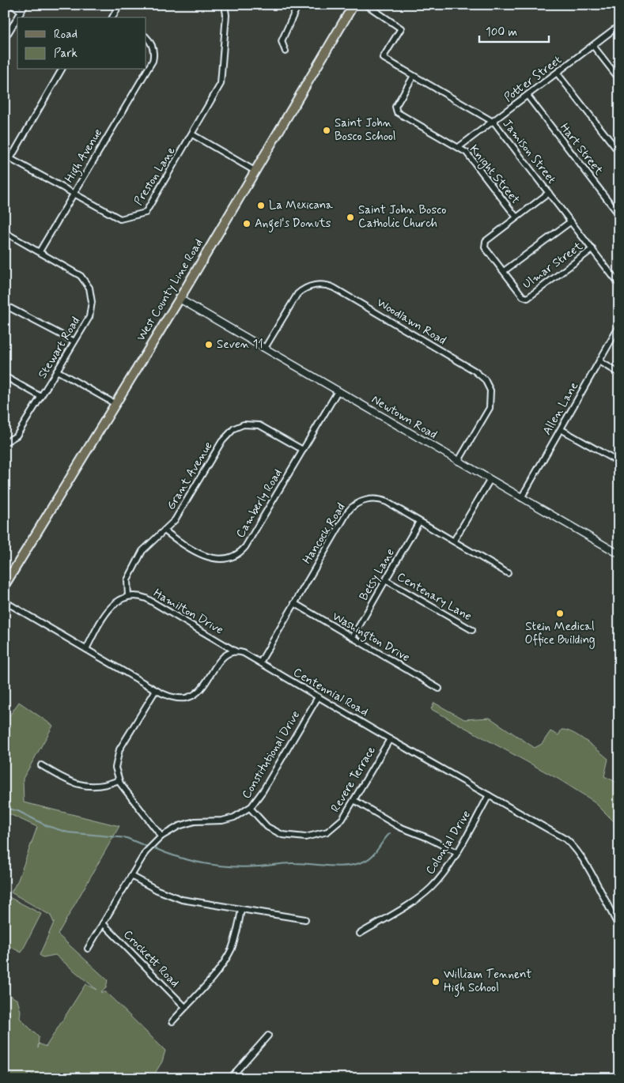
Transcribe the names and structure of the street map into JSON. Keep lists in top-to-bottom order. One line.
{"streets":{"main road":["West County Line Road"],"street":["Potter Street","Hart Street","Jamison Street","High Avenue","Knight Street","Preston Lane","Ulmar Street","Woodlawn Road","Stewart Road","Allen Lane","Newtown Road","Grant Avenue","Camberly Road","Hancock Road","Betsy Lane","Centenary Lane","Hamilton Drive","Washington Drive","Centennial Road","Constitutional Drive","Revere Terrace","Colonial Drive","Crockett Road"]},"crossings":[["Potter Street","Hart Street"],["Potter Street","Jamison Street"],["Potter Street","Knight Street"],["Jamison Street","Knight Street"],["Jamison Street","Ulmar Street"],["High Avenue","Preston Lane"],["High Avenue","Stewart Road"],["West County Line Road","Newtown Road"],["Woodlawn Road","Newtown Road"],["Allen Lane","Newtown Road"],["Newtown Road","Camberly Road"],["Grant Avenue","Camberly Road"],["Grant Avenue","Hamilton Drive"],["Hancock Road","Betsy Lane"],["Hancock Road","Washington Drive"],["Hancock Road","Centennial Road"],["Betsy Lane","Centenary Lane"],["Betsy Lane","Washington Drive"],["Hamilton Drive","Centennial Road"],["Centennial Road","Constitutional Drive"],["Centennial Road","Revere Terrace"],["Centennial Road","Colonial Drive"],["Constitutional Drive","Revere Terrace"],["Constitutional Drive","Crockett Road"]],"places":["Saint John Bosco School","La Mexicana","Saint John Bosco Catholic Church","Angel's Donuts","Seven 11","Stein Medical Office Building","William Tennent High School"],"legend":["Road","Park"],"scale_bar":"100 m"}
